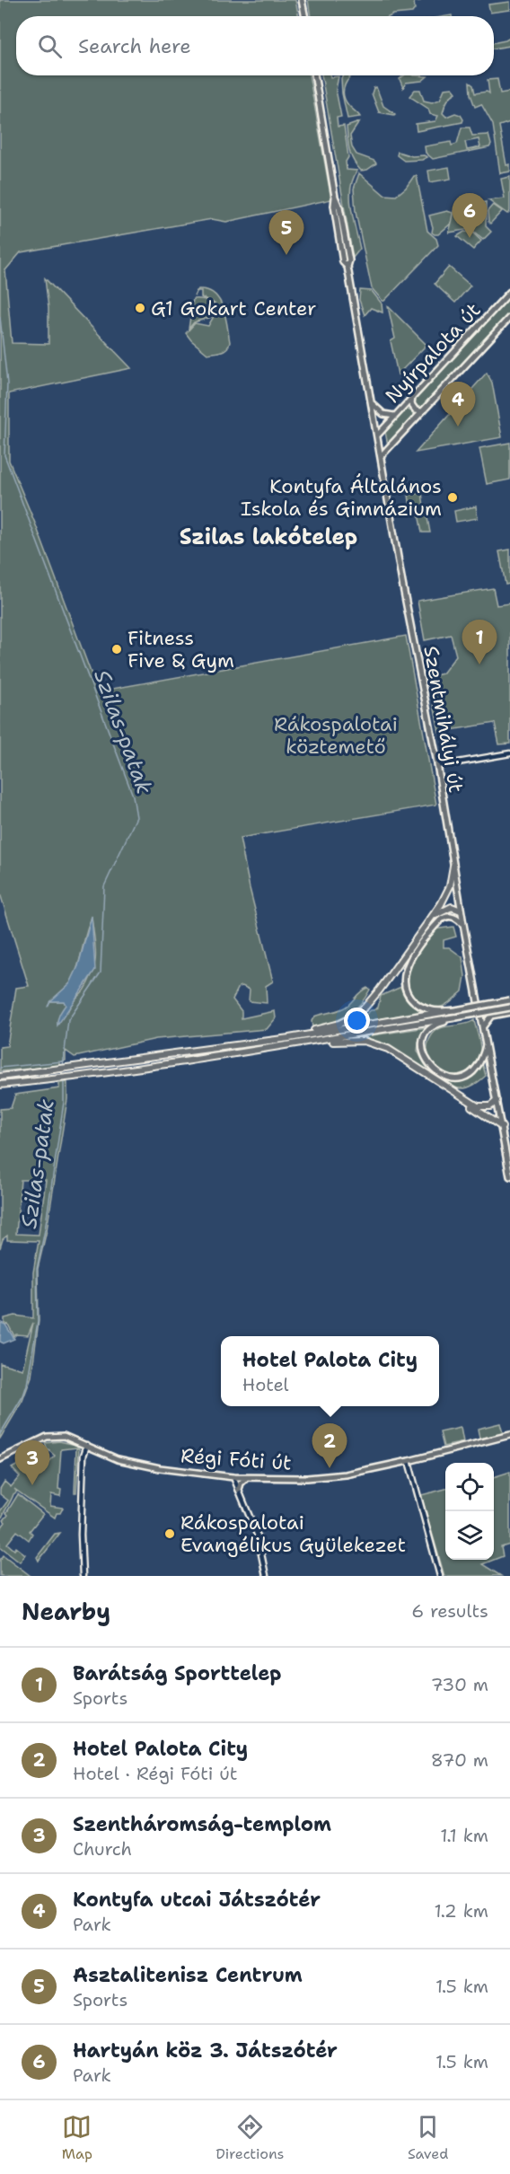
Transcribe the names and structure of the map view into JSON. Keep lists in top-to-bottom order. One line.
{"streets":{"main road":["Nyírpalota út","Szentmihályi út","Régi Fóti út"]},"crossings":[["Nyírpalota út","Szentmihályi út"]],"districts":["Szilas lakótelep"],"water":["Szilas-patak"],"parks":["Rákospalotai köztemető"],"places":["G1 Gokart Center","Kontyfa Általános Iskola és Gimnázium","Fitness Five & Gym","Rákospalotai Evangélikus Gyülekezet"],"page":{"search":"Search here","pins":["6","5","4","1","2","3"],"popup":["Hotel Palota City","Hotel"],"heading":["Nearby","6 results"],"list":[{"mark":"1","name":"Barátság Sporttelep","note":"Sports","value":"730 m"},{"mark":"2","name":"Hotel Palota City","note":"Hotel · Régi Fóti út","value":"870 m"},{"mark":"3","name":"Szentháromság-templom","note":"Church","value":"1.1 km"},{"mark":"4","name":"Kontyfa utcai Játszótér","note":"Park","value":"1.2 km"},{"mark":"5","name":"Asztalitenisz Centrum","note":"Sports","value":"1.5 km"},{"mark":"6","name":"Hartyán köz 3. Játszótér","note":"Park","value":"1.5 km"}],"nav":["Map","Directions","Saved"]}}
